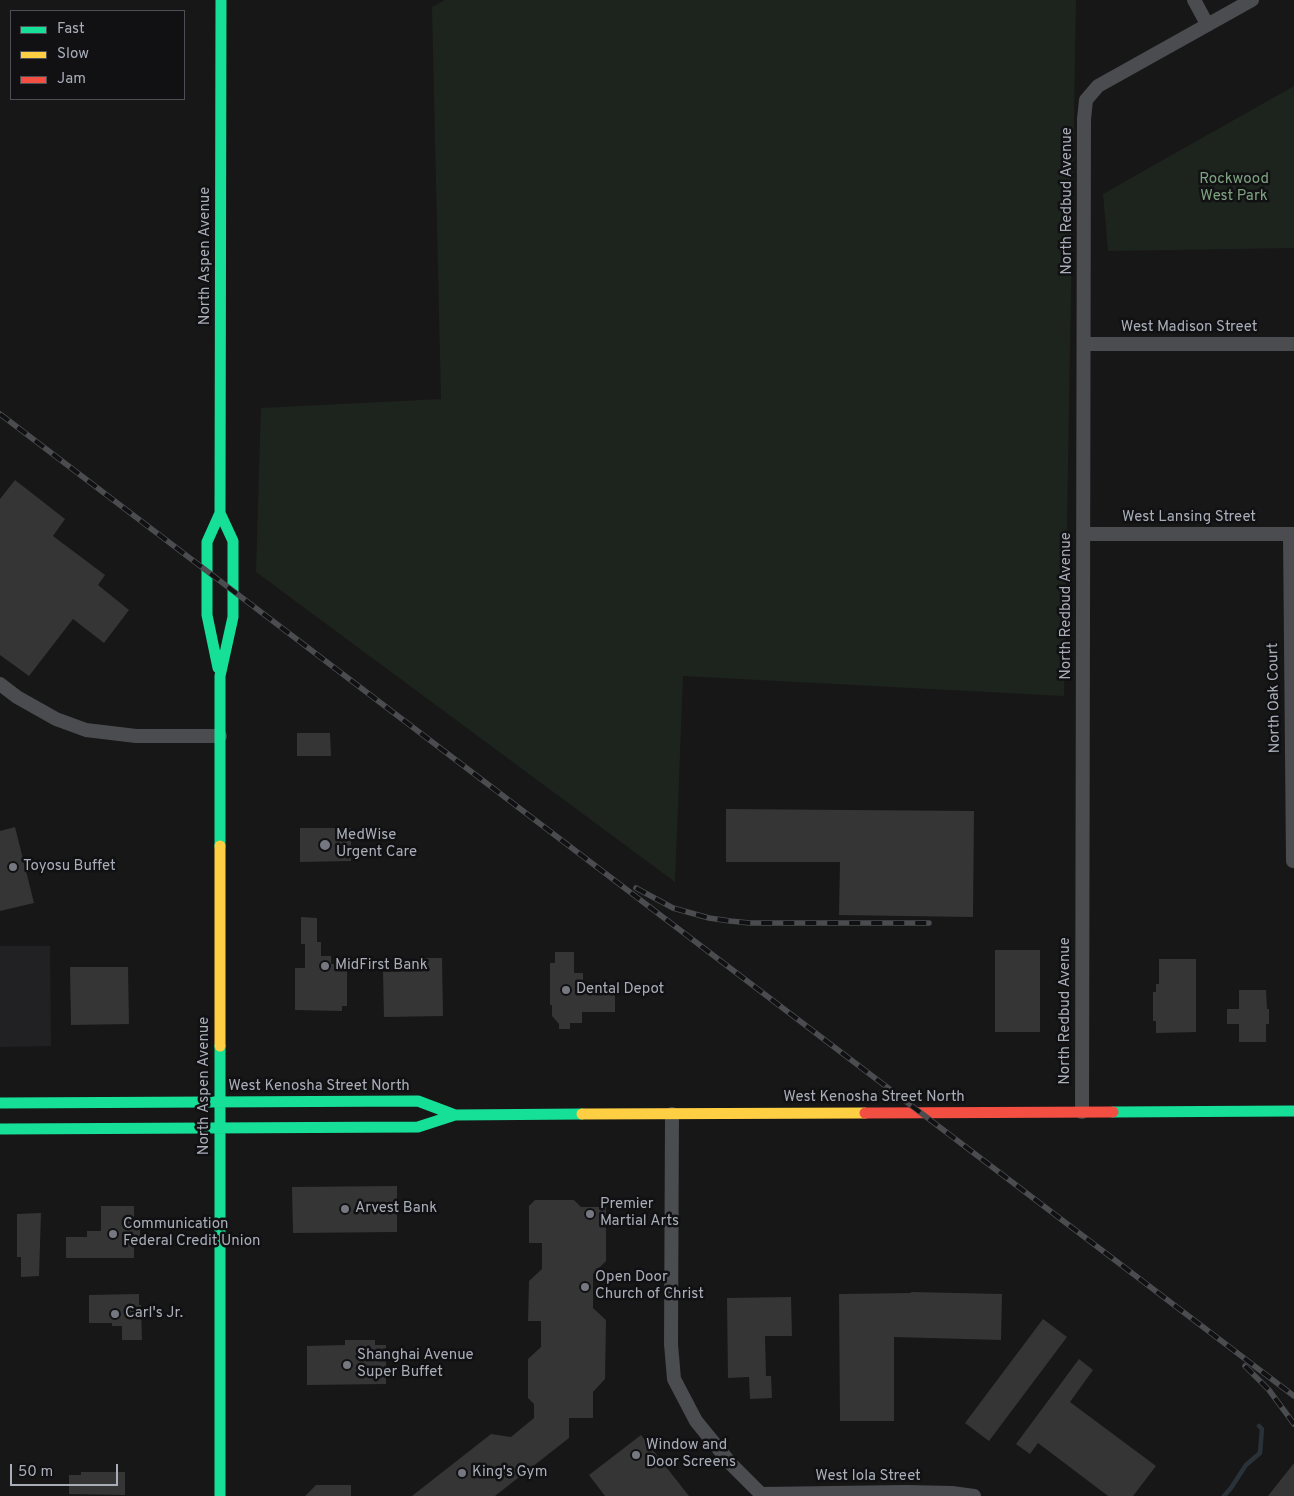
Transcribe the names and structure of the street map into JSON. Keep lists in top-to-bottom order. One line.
{"streets":{"main road":["North Aspen Avenue","West Kenosha Street North"],"street":["North Redbud Avenue","West Madison Street","West Lansing Street","North Oak Court","West Iola Street"]},"crossings":[["North Redbud Avenue","West Madison Street"],["North Redbud Avenue","West Lansing Street"],["North Redbud Avenue","West Kenosha Street North"],["North Aspen Avenue","West Kenosha Street North"],["West Lansing Street","North Oak Court"]],"parks":["Rockwood West Park"],"places":["MedWise Urgent Care","Toyosu Buffet","MidFirst Bank","Dental Depot","Arvest Bank","Premier Martial Arts","Communication Federal Credit Union","Open Door Church of Christ","Carl's Jr.","Shanghai Avenue Super Buffet","Window and Door Screens","King's Gym"],"legend":["Fast","Slow","Jam"],"scale_bar":"50 m"}
